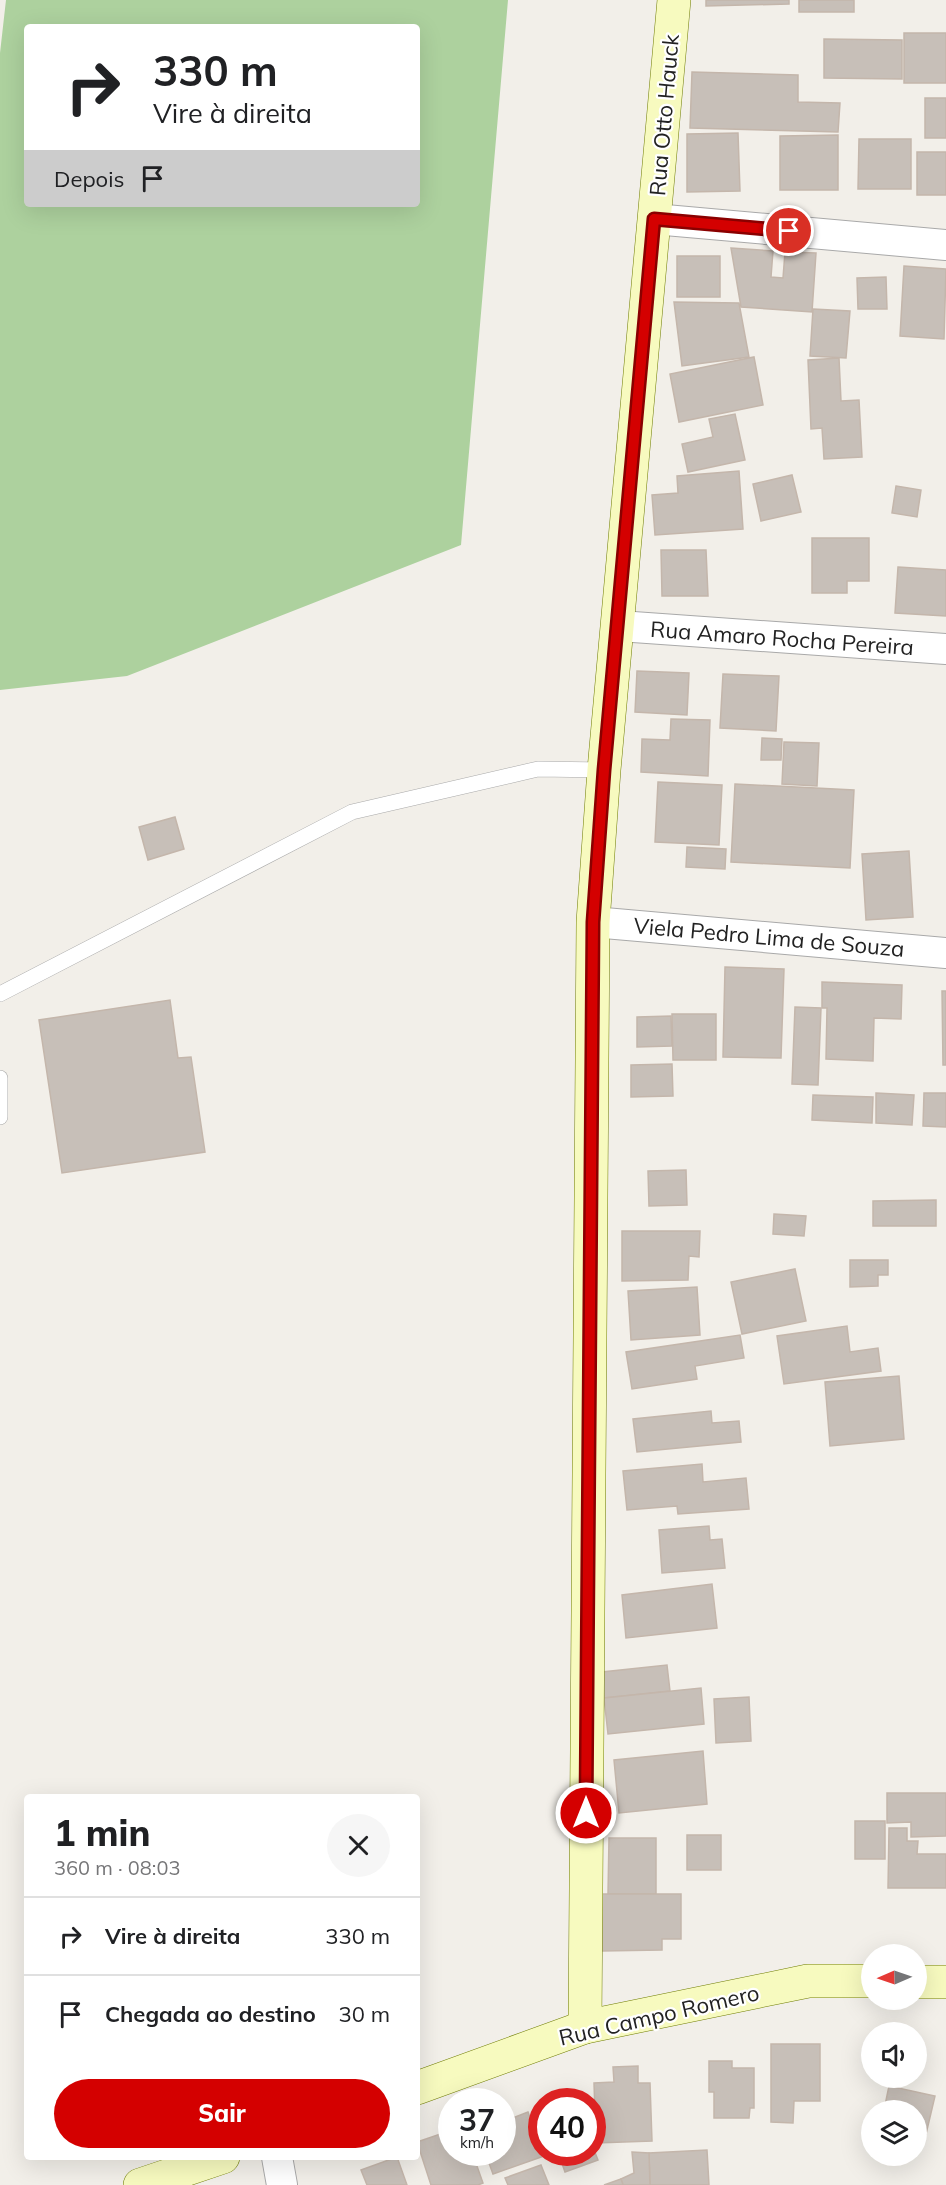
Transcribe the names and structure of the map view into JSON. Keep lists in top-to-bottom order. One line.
{"streets":{"street":["Rua Otto Hauck","Rua Amaro Rocha Pereira","Viela Pedro Lima de Souza","Rua Campo Romero"]},"crossings":[["Rua Otto Hauck","Rua Amaro Rocha Pereira"],["Rua Otto Hauck","Viela Pedro Lima de Souza"],["Rua Otto Hauck","Rua Campo Romero"]],"north":"left","page":{"turn":["330 m","Vire à direita"],"then":"Depois","heading":["1 min","360 m · 08:03"],"list":[{"name":"Vire à direita","value":"330 m"},{"name":"Chegada ao destino","value":"30 m"}],"buttons":"Sair","speed":"37 km/h","limit":"40"}}
